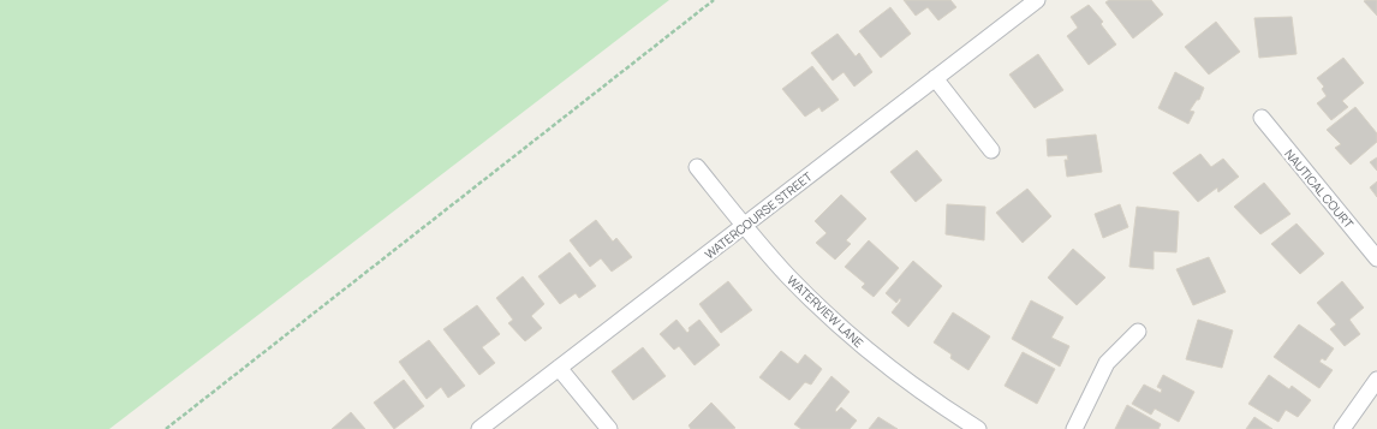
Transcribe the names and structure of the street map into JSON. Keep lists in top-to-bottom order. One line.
{"streets":{"street":["NAUTICAL COURT","WATERCOURSE STREET","WATERVIEW LANE"]},"crossings":[["WATERCOURSE STREET","WATERVIEW LANE"]]}
